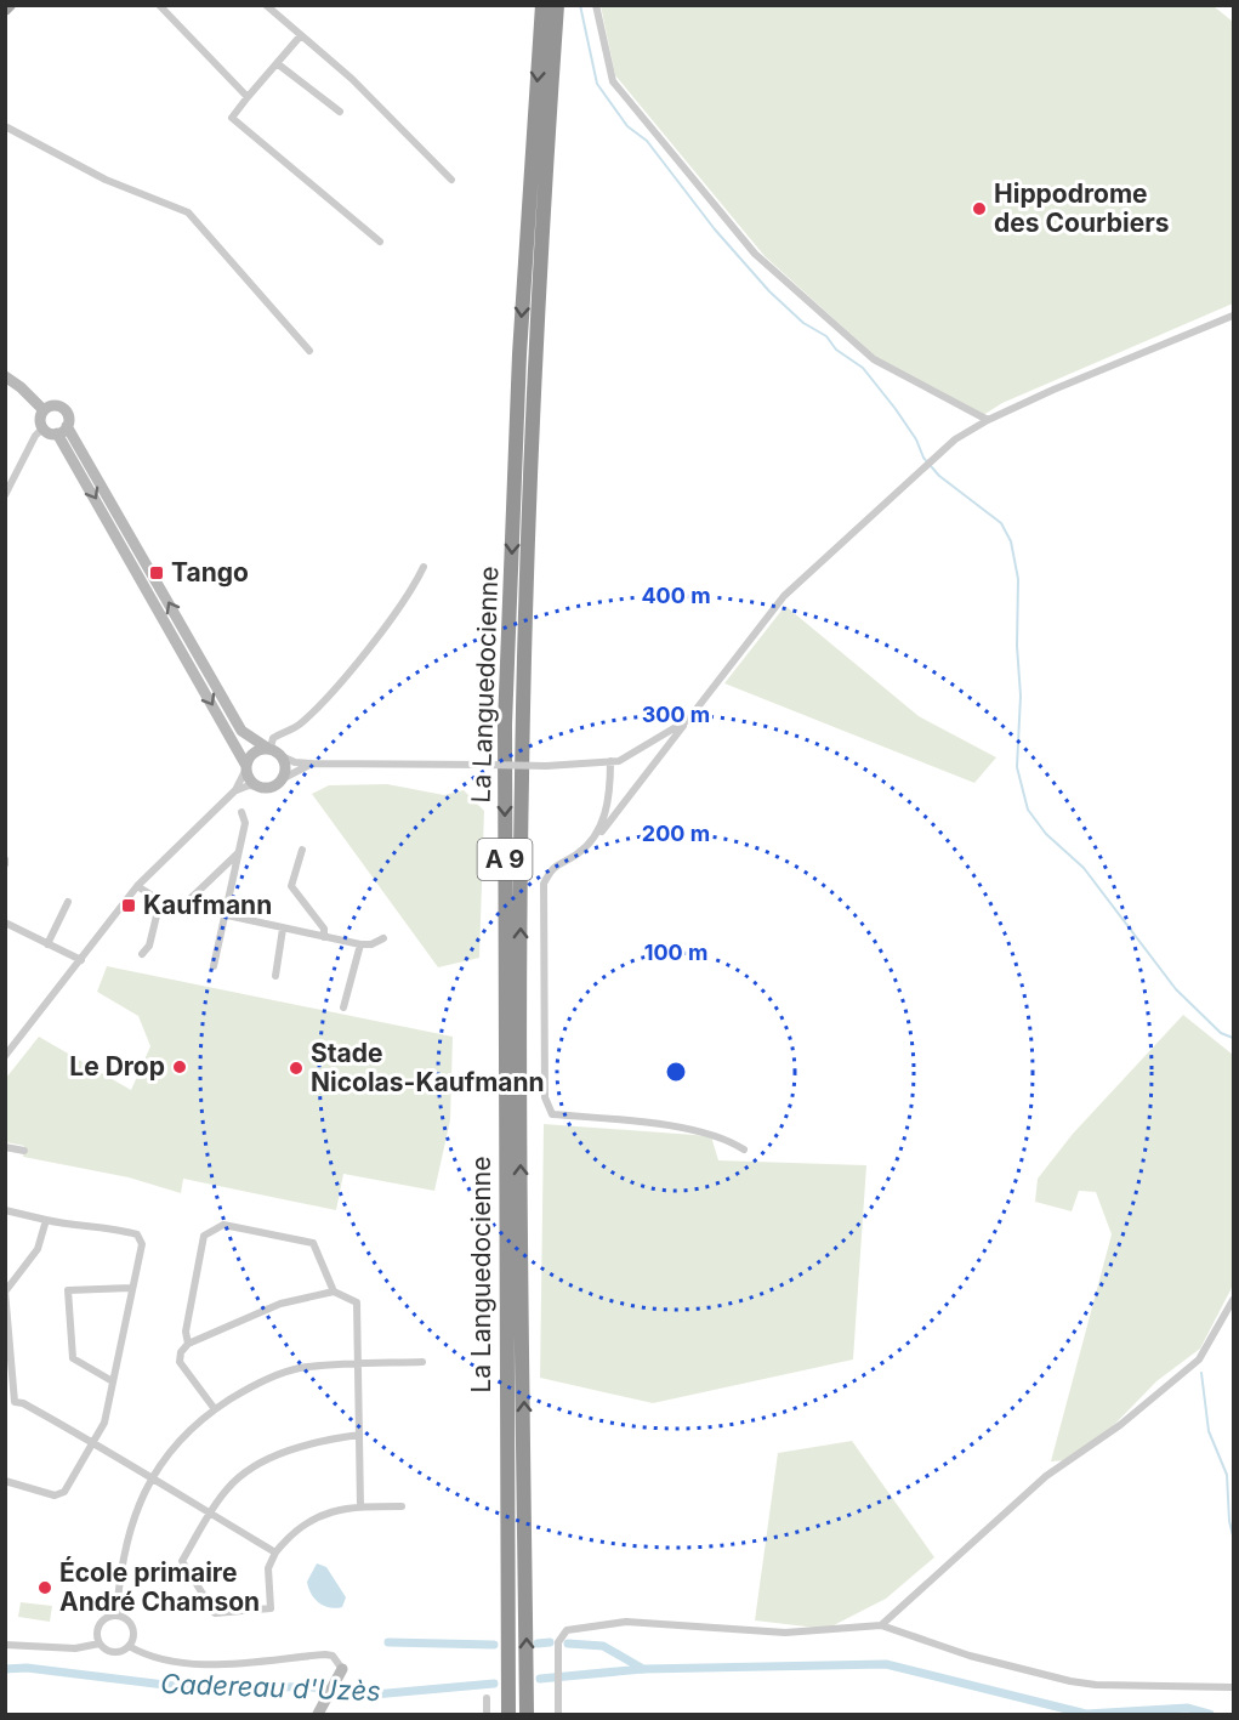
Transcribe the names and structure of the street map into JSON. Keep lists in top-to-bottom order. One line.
{"streets":{"highway":["La Languedocienne","A 9"]},"water":["Cadereau d'Uzès"],"places":{"other":["Hippodrome des Courbiers","Le Drop","Stade Nicolas-Kaufmann","École primaire André Chamson"],"transit":["Tango","Kaufmann"]},"rings":["400 m","300 m","200 m","100 m"]}
